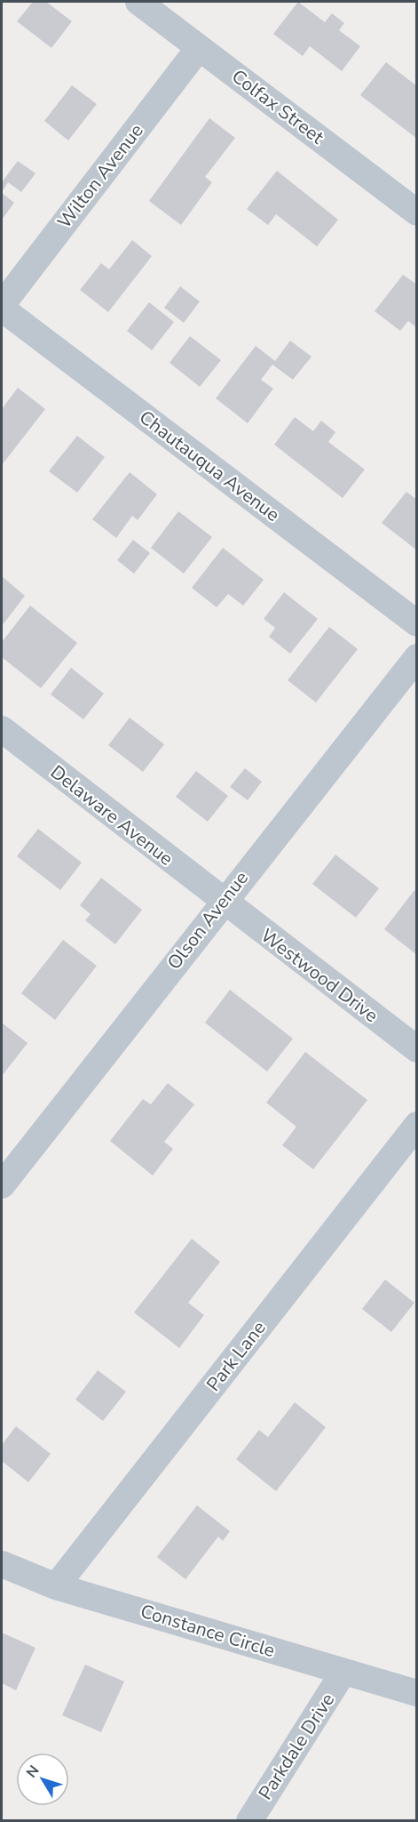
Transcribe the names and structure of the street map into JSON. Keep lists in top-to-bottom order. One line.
{"streets":{"street":["Colfax Street","Wilton Avenue","Chautauqua Avenue","Delaware Avenue","Olson Avenue","Westwood Drive","Park Lane","Constance Circle","Parkdale Drive"]},"crossings":[["Colfax Street","Wilton Avenue"],["Wilton Avenue","Chautauqua Avenue"],["Delaware Avenue","Olson Avenue"],["Delaware Avenue","Westwood Drive"],["Olson Avenue","Westwood Drive"],["Park Lane","Constance Circle"],["Constance Circle","Parkdale Drive"]],"north":"top left"}
